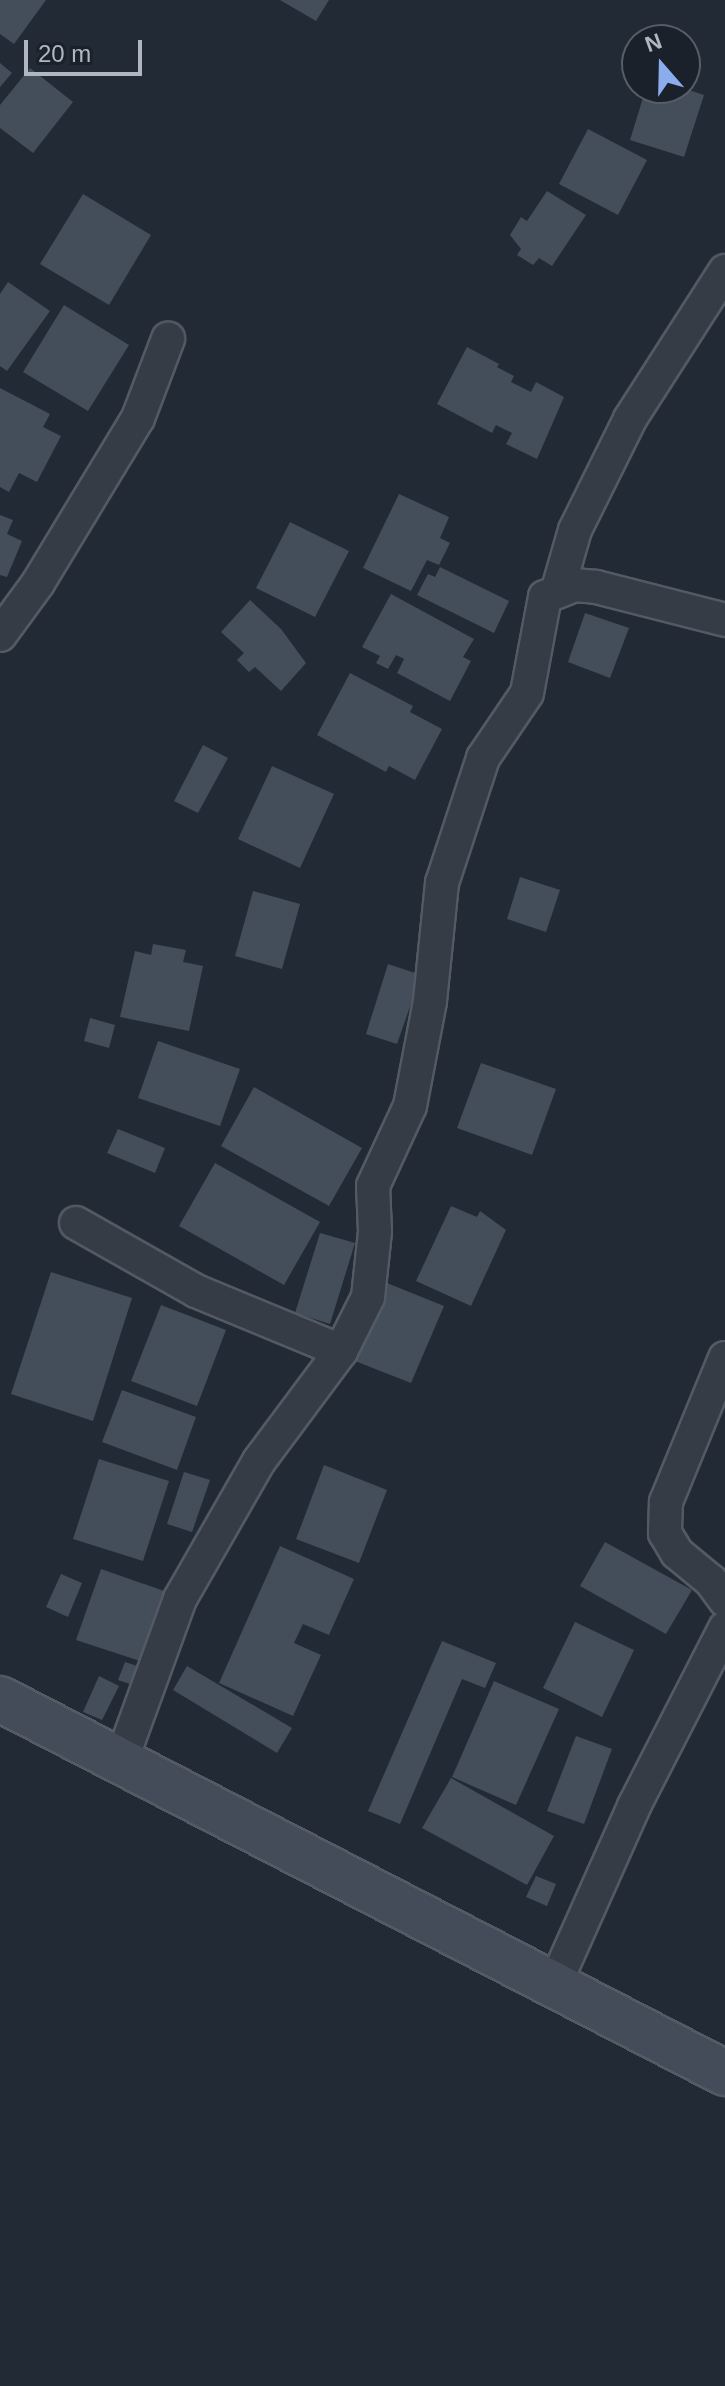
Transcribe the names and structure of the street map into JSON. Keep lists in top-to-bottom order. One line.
{"scale_bar":"20 m","north":"top"}
